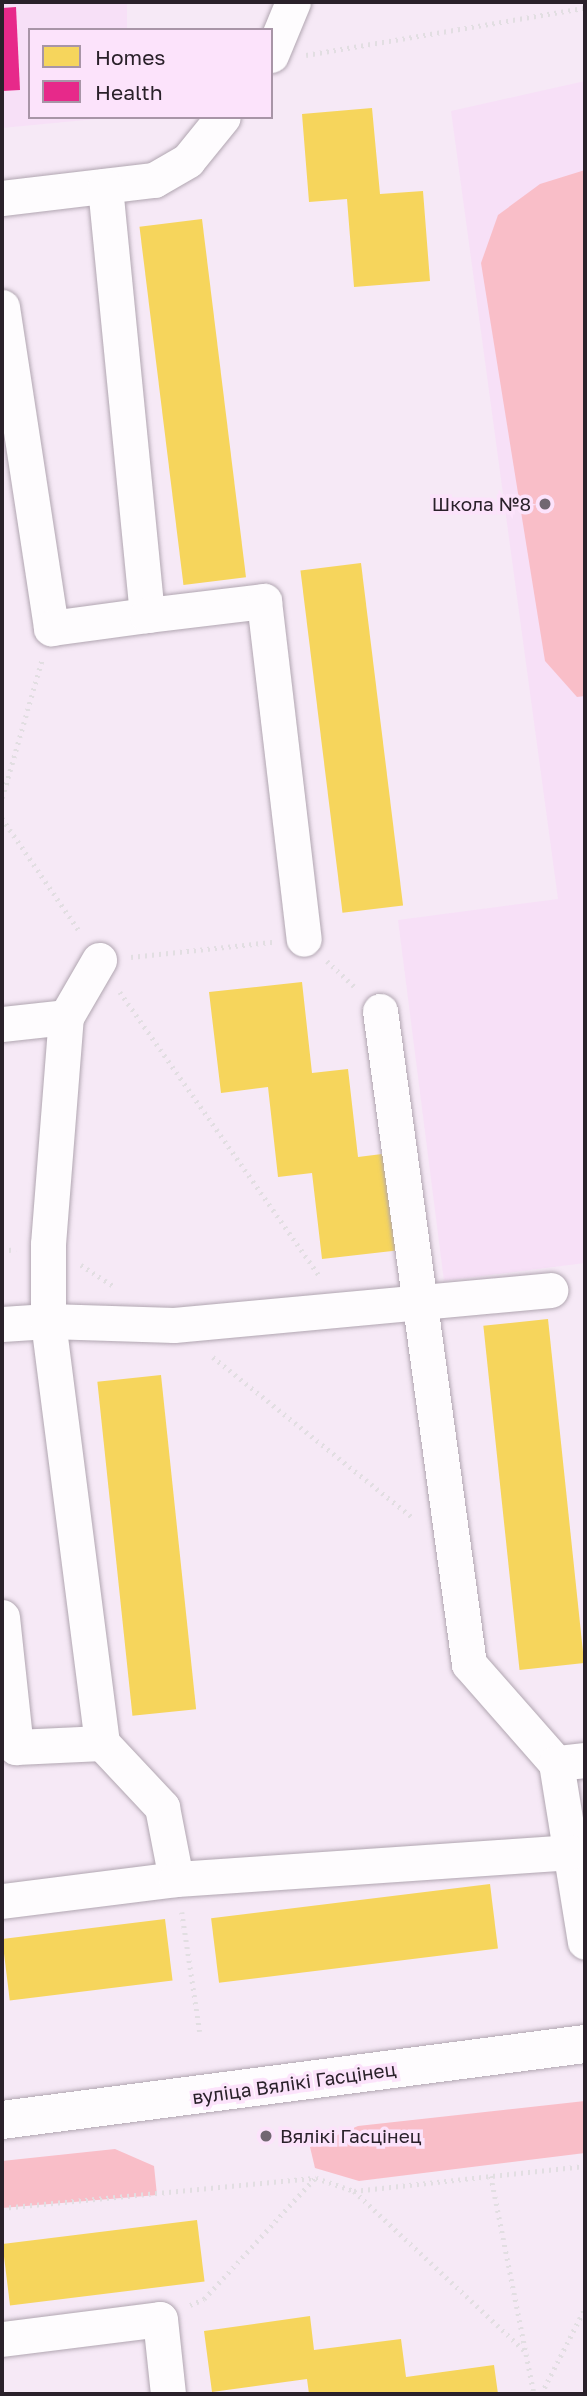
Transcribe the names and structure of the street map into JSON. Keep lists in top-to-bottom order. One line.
{"streets":{"main road":["вуліца Вялікі Гасцінец"]},"places":["Школа №8","Вялікі Гасцінец"],"legend":["Homes","Health"]}
